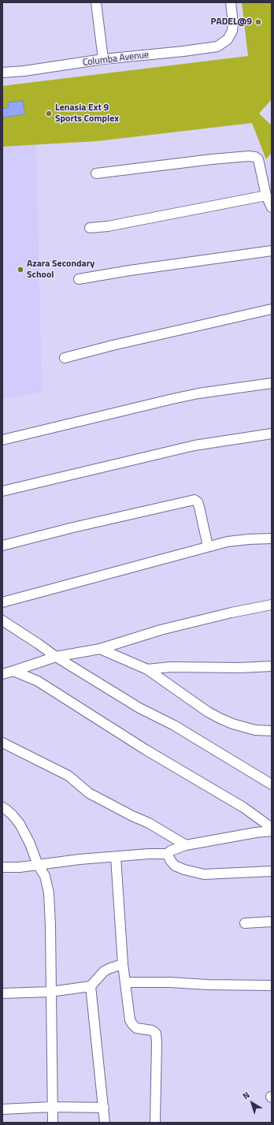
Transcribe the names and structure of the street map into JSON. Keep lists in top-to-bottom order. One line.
{"streets":{"street":["Columba Avenue"]},"places":["PADEL@9","Lenasia Ext 9 Sports Complex","Azara Secondary School"],"north":"top left"}
